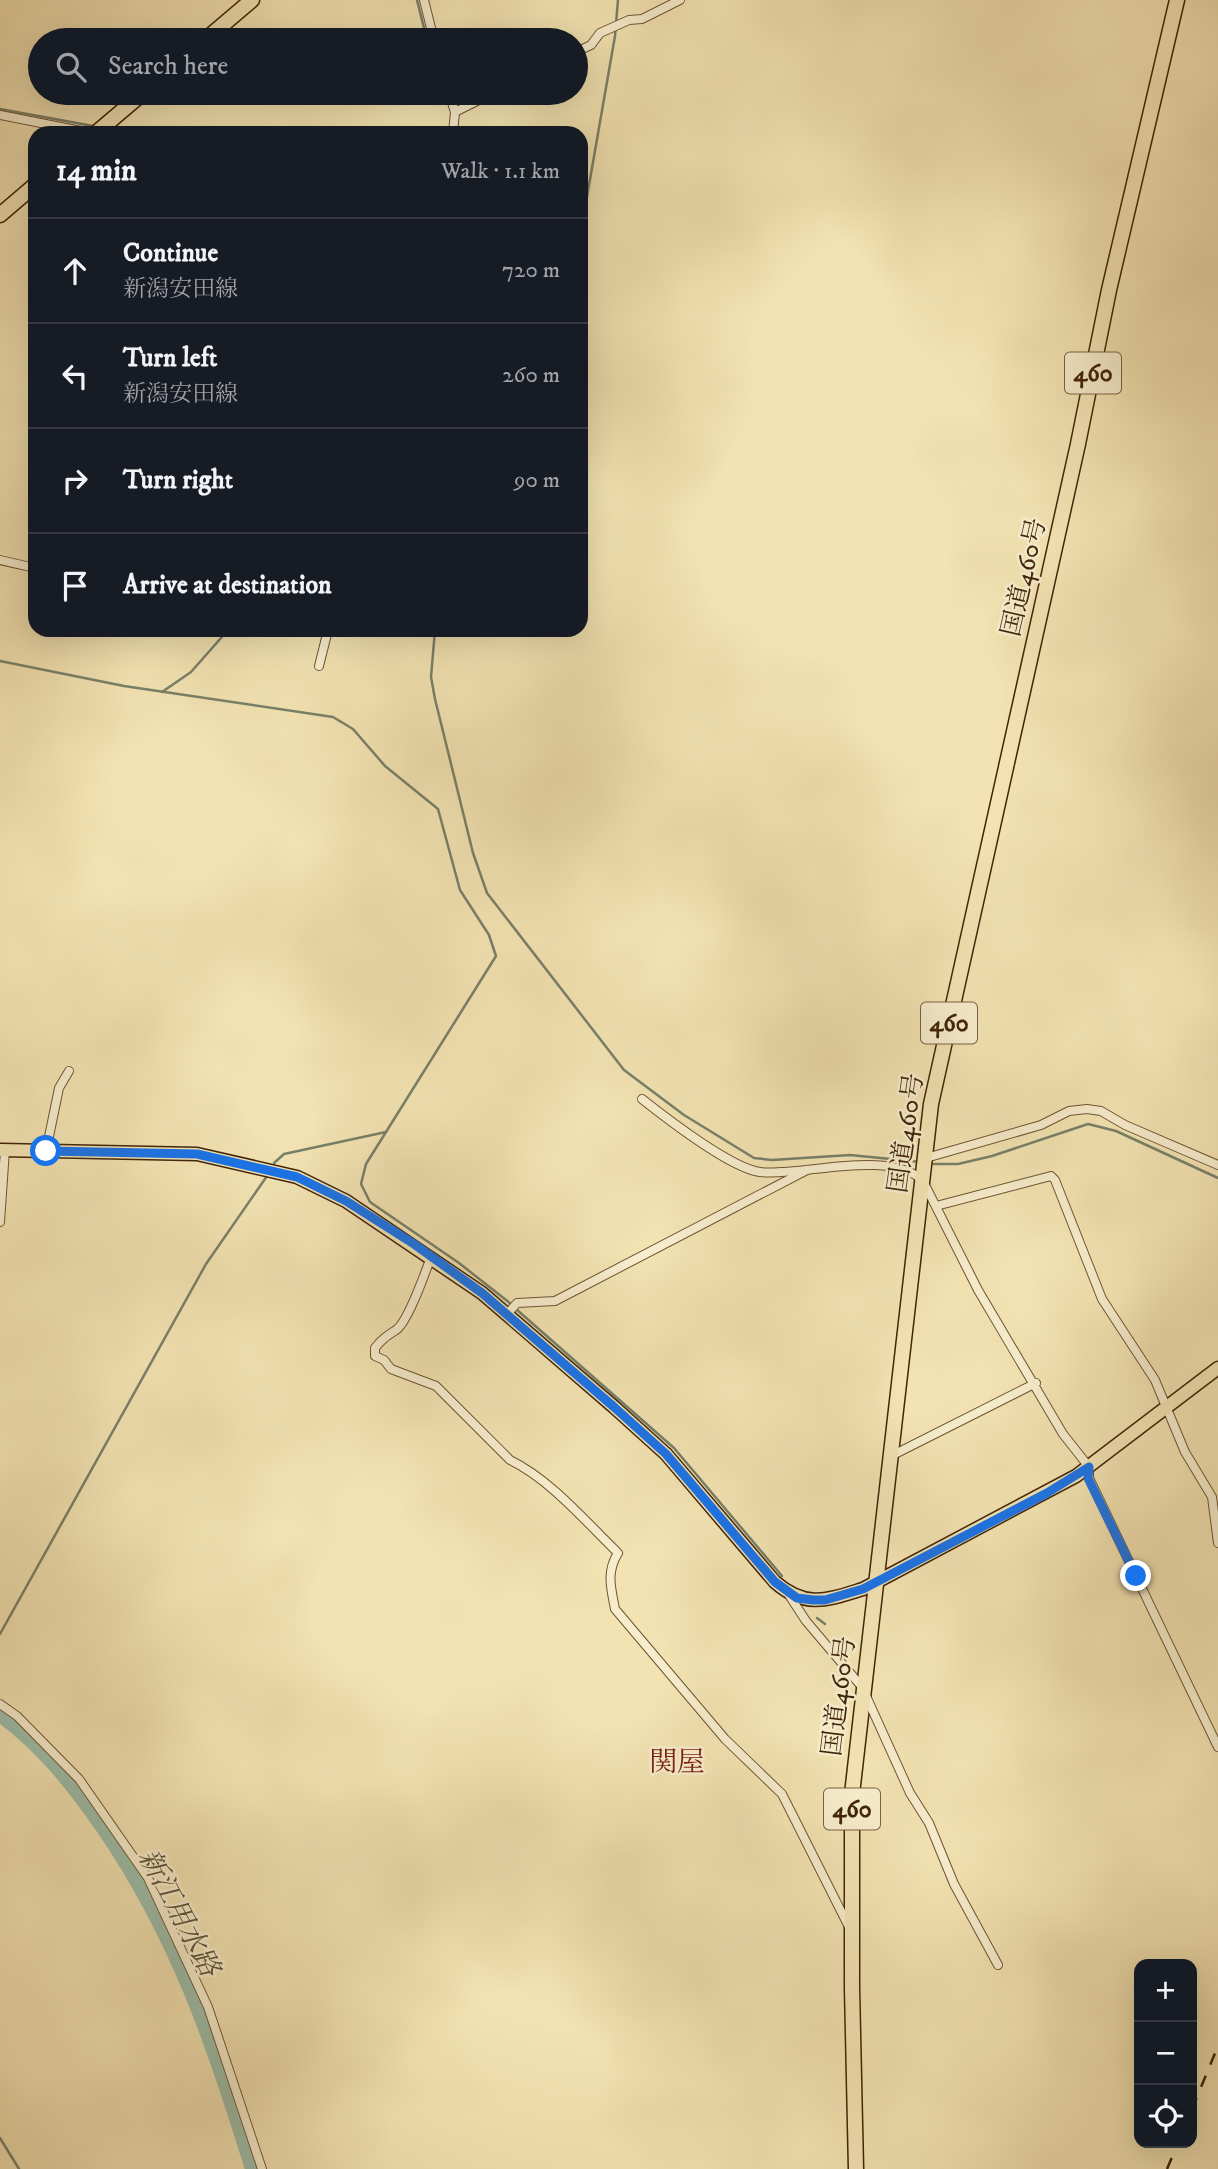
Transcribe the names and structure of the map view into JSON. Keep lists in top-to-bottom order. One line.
{"streets":{"highway":["460","国道460号"]},"districts":["関屋"],"water":["新江用水路"],"page":{"search":"Search here","heading":["14 min","Walk · 1.1 km"],"list":[["Continue","新潟安田線","720 m"],["Turn left","新潟安田線","260 m"],["Turn right","90 m"],"Arrive at destination"],"map_buttons":["+","−"]}}
